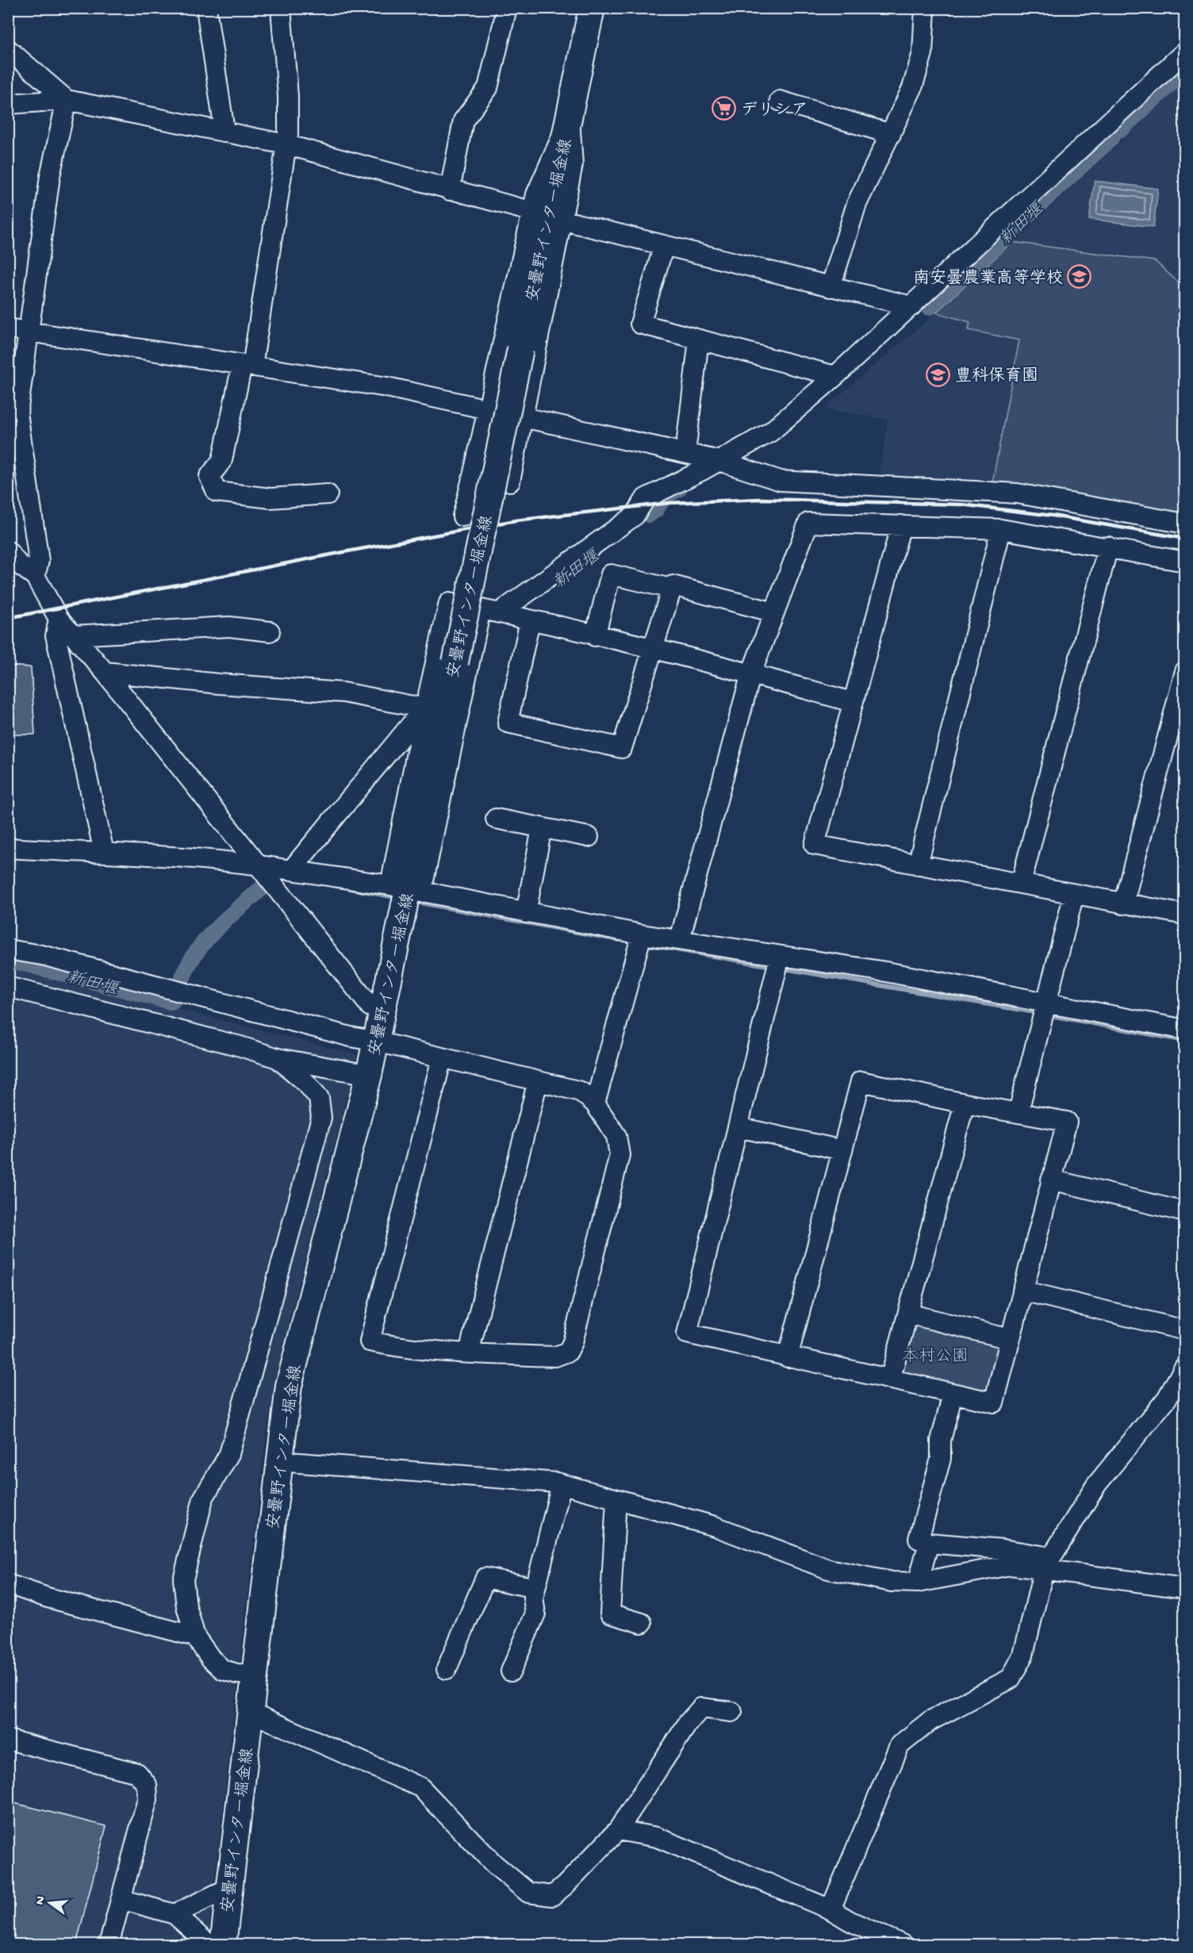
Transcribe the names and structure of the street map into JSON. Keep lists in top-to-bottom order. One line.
{"streets":{"main road":["安曇野インター堀金線"]},"water":["新田堰"],"parks":["本村公園"],"places":{"supermarket":["デリシア"],"school or university":["南安曇農業高等学校","豊科保育園"]},"north":"left"}
